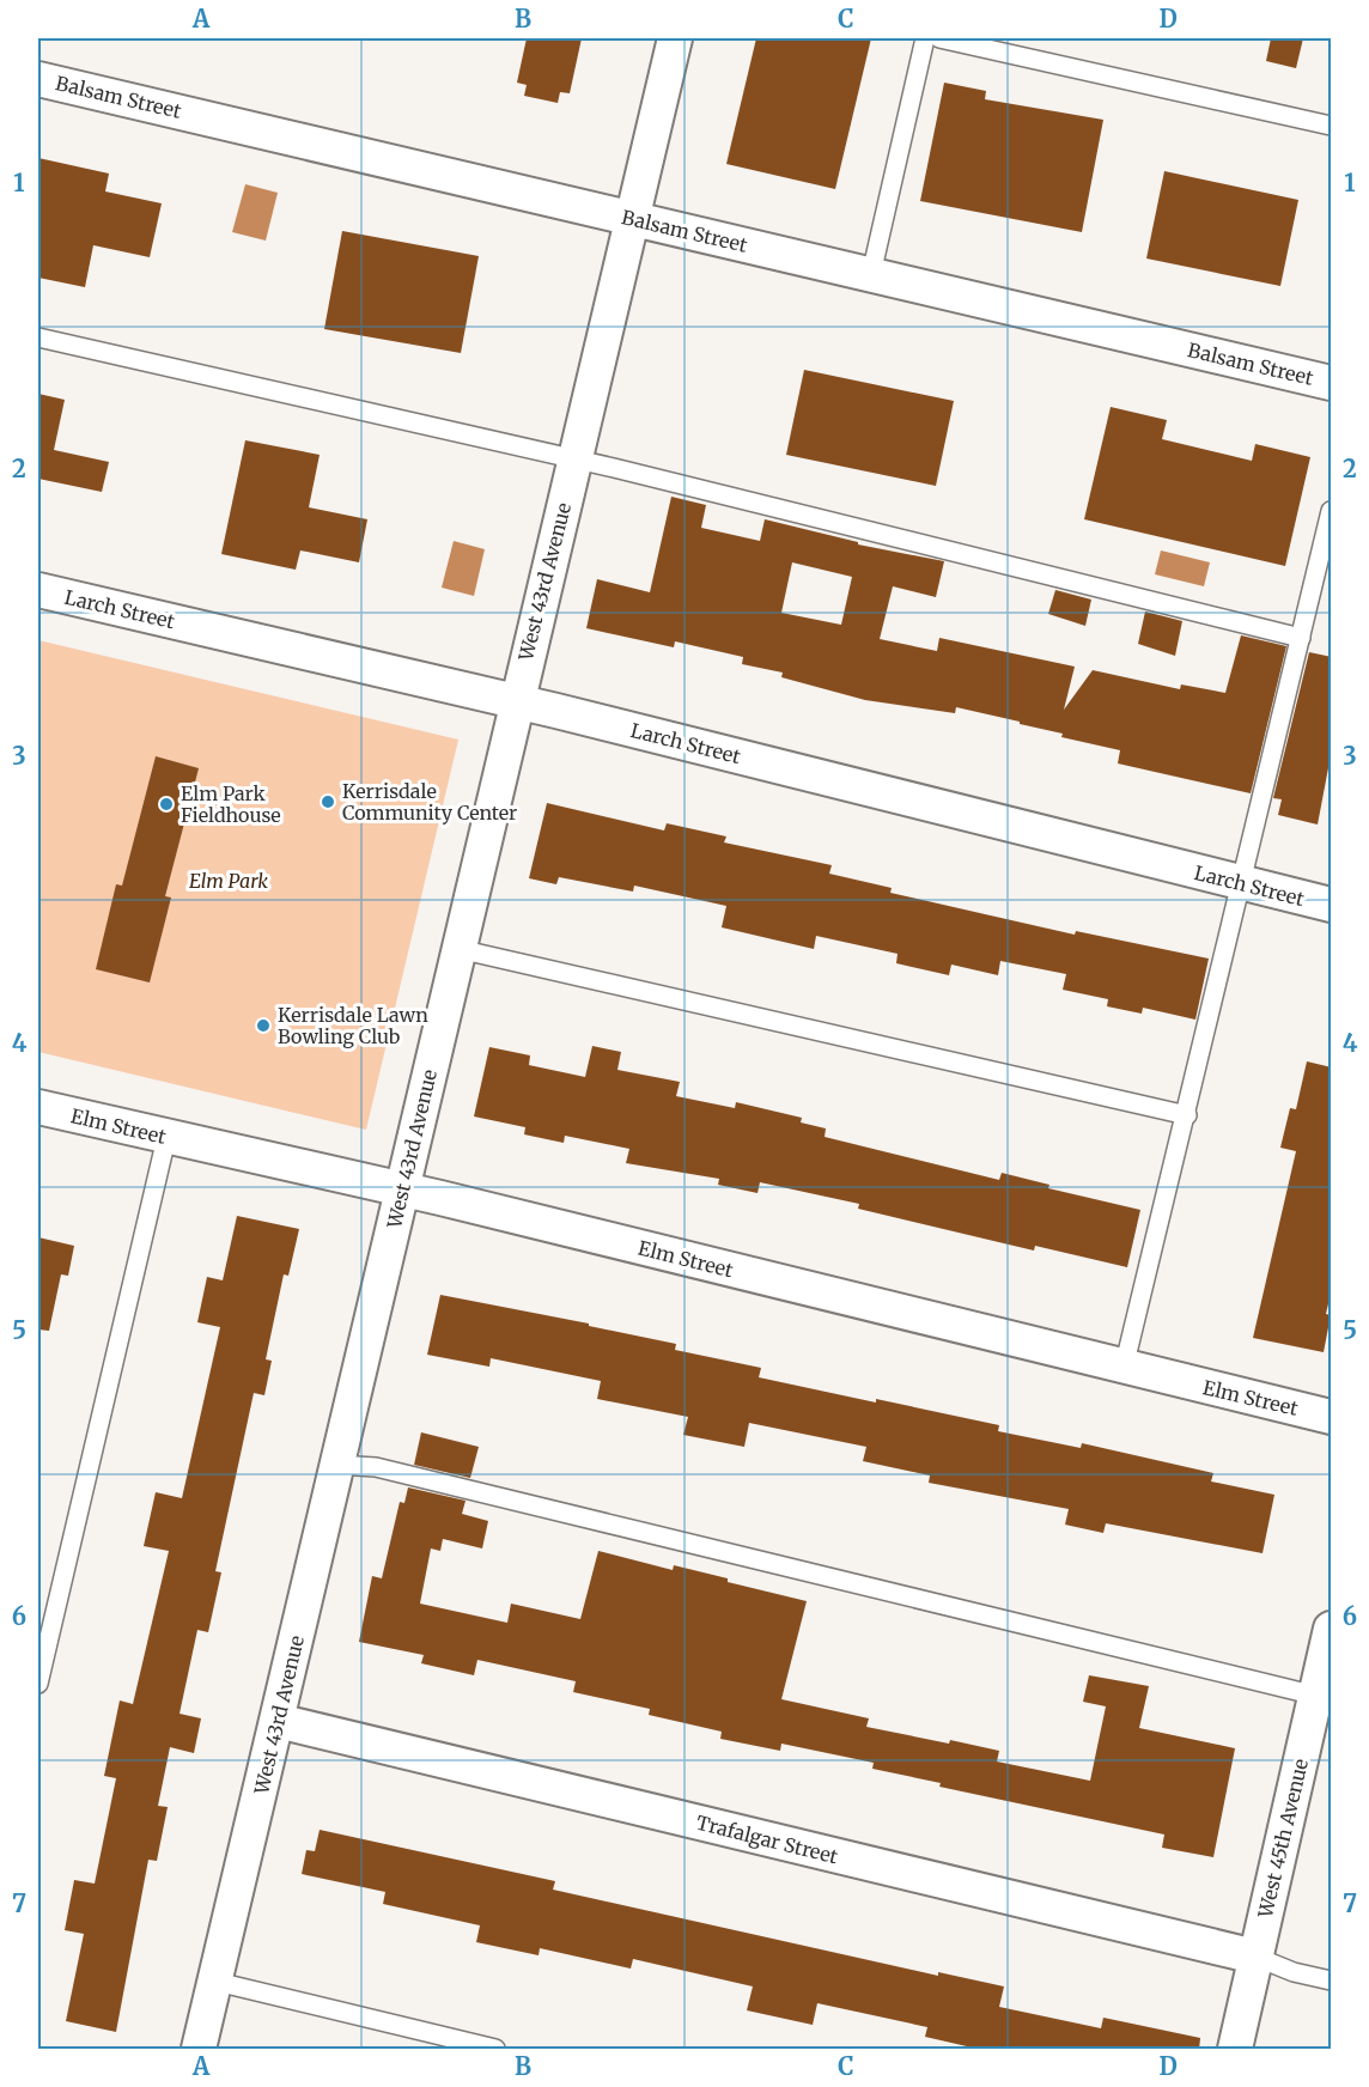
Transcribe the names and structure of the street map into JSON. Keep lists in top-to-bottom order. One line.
{"streets":{"street":["Balsam Street","West 43rd Avenue","Larch Street","Elm Street","West 45th Avenue","Trafalgar Street"]},"crossings":[["Balsam Street","West 43rd Avenue"],["West 43rd Avenue","Larch Street"],["West 43rd Avenue","Elm Street"],["West 43rd Avenue","Trafalgar Street"],["West 45th Avenue","Trafalgar Street"]],"parks":["Elm Park"],"places":["Kerrisdale Community Center","Elm Park Fieldhouse","Kerrisdale Lawn Bowling Club"],"grid":{"columns":["A","B","C","D"],"rows":["1","2","3","4","5","6","7"]}}
